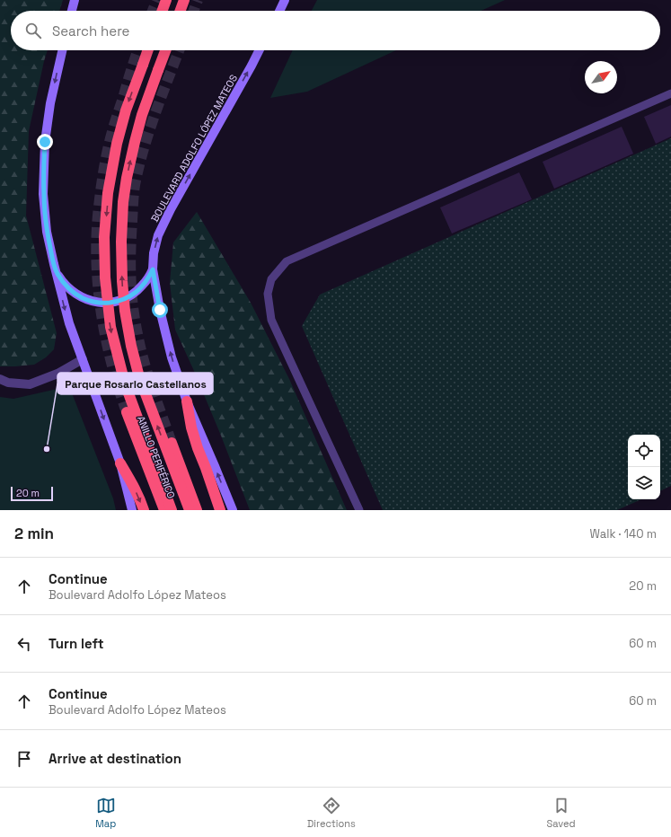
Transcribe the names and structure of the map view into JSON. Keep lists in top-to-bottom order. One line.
{"streets":{"highway":["ANILLO PERIFÉRICO"],"main road":["BOULEVARD ADOLFO LÓPEZ MATEOS"]},"one_way":["BOULEVARD ADOLFO LÓPEZ MATEOS"],"places":["Parque Rosario Castellanos"],"scale_bar":"20 m","north":"top right","page":{"search":"Search here","scale":"20 m","heading":["2 min","Walk · 140 m"],"list":[["Continue","Boulevard Adolfo López Mateos","20 m"],["Turn left","60 m"],["Continue","Boulevard Adolfo López Mateos","60 m"],"Arrive at destination"],"nav":["Map","Directions","Saved"]}}
